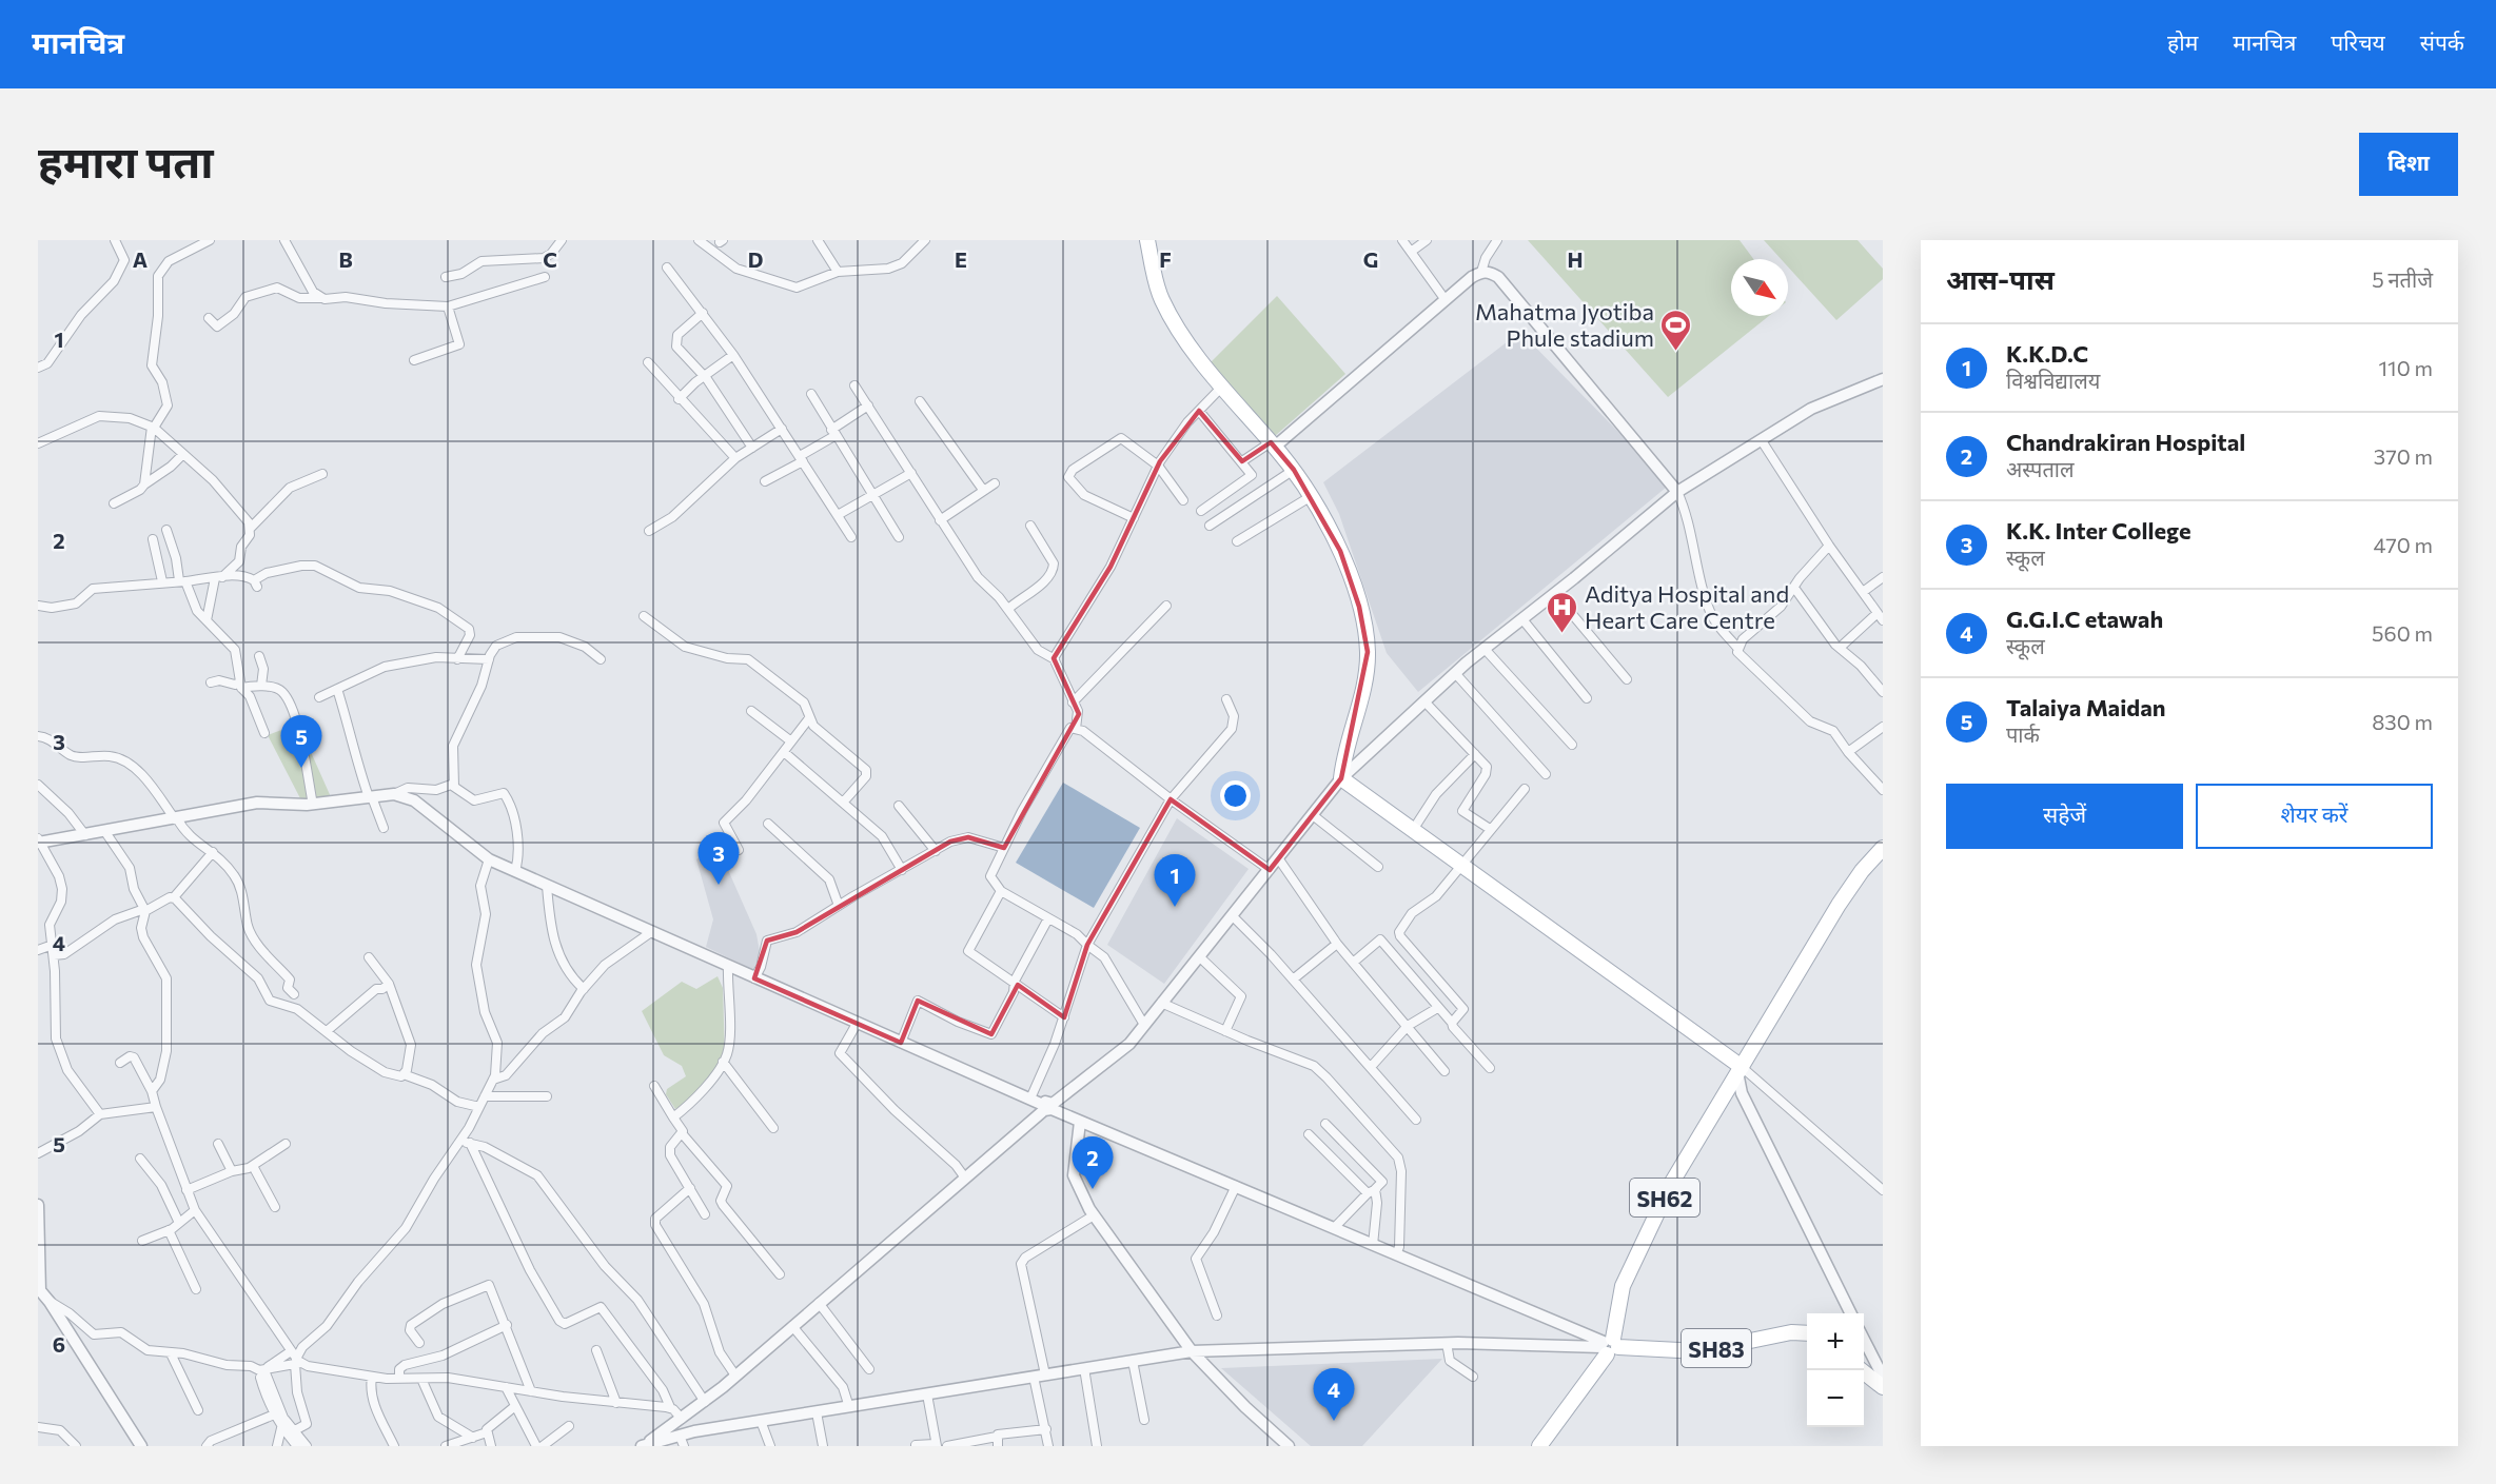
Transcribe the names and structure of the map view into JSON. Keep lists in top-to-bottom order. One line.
{"streets":{"main road":["SH62","SH83"]},"crossings":[["SH62","SH83"]],"places":{"sports":["Mahatma Jyotiba Phule stadium"],"hospital":["Aditya Hospital and Heart Care Centre"]},"north":"bottom right","page":{"header":"मानचित्र","nav":["होम","मानचित्र","परिचय","संपर्क"],"title":"हमारा पता","buttons":["दिशा",["सहेजें","शेयर करें"]],"heading":["आस-पास","5 नतीजे"],"list":[{"mark":"1","name":"K.K.D.C","note":"विश्वविद्यालय","value":"110 m"},{"mark":"2","name":"Chandrakiran Hospital","note":"अस्पताल","value":"370 m"},{"mark":"3","name":"K.K. Inter College","note":"स्कूल","value":"470 m"},{"mark":"4","name":"G.G.I.C etawah","note":"स्कूल","value":"560 m"},{"mark":"5","name":"Talaiya Maidan","note":"पार्क","value":"830 m"}],"pins":["5","3","1","2","4"],"map_buttons":["+","−"]},"grid":{"columns":["A","B","C","D","E","F","G","H"],"rows":["1","2","3","4","5","6"]}}
